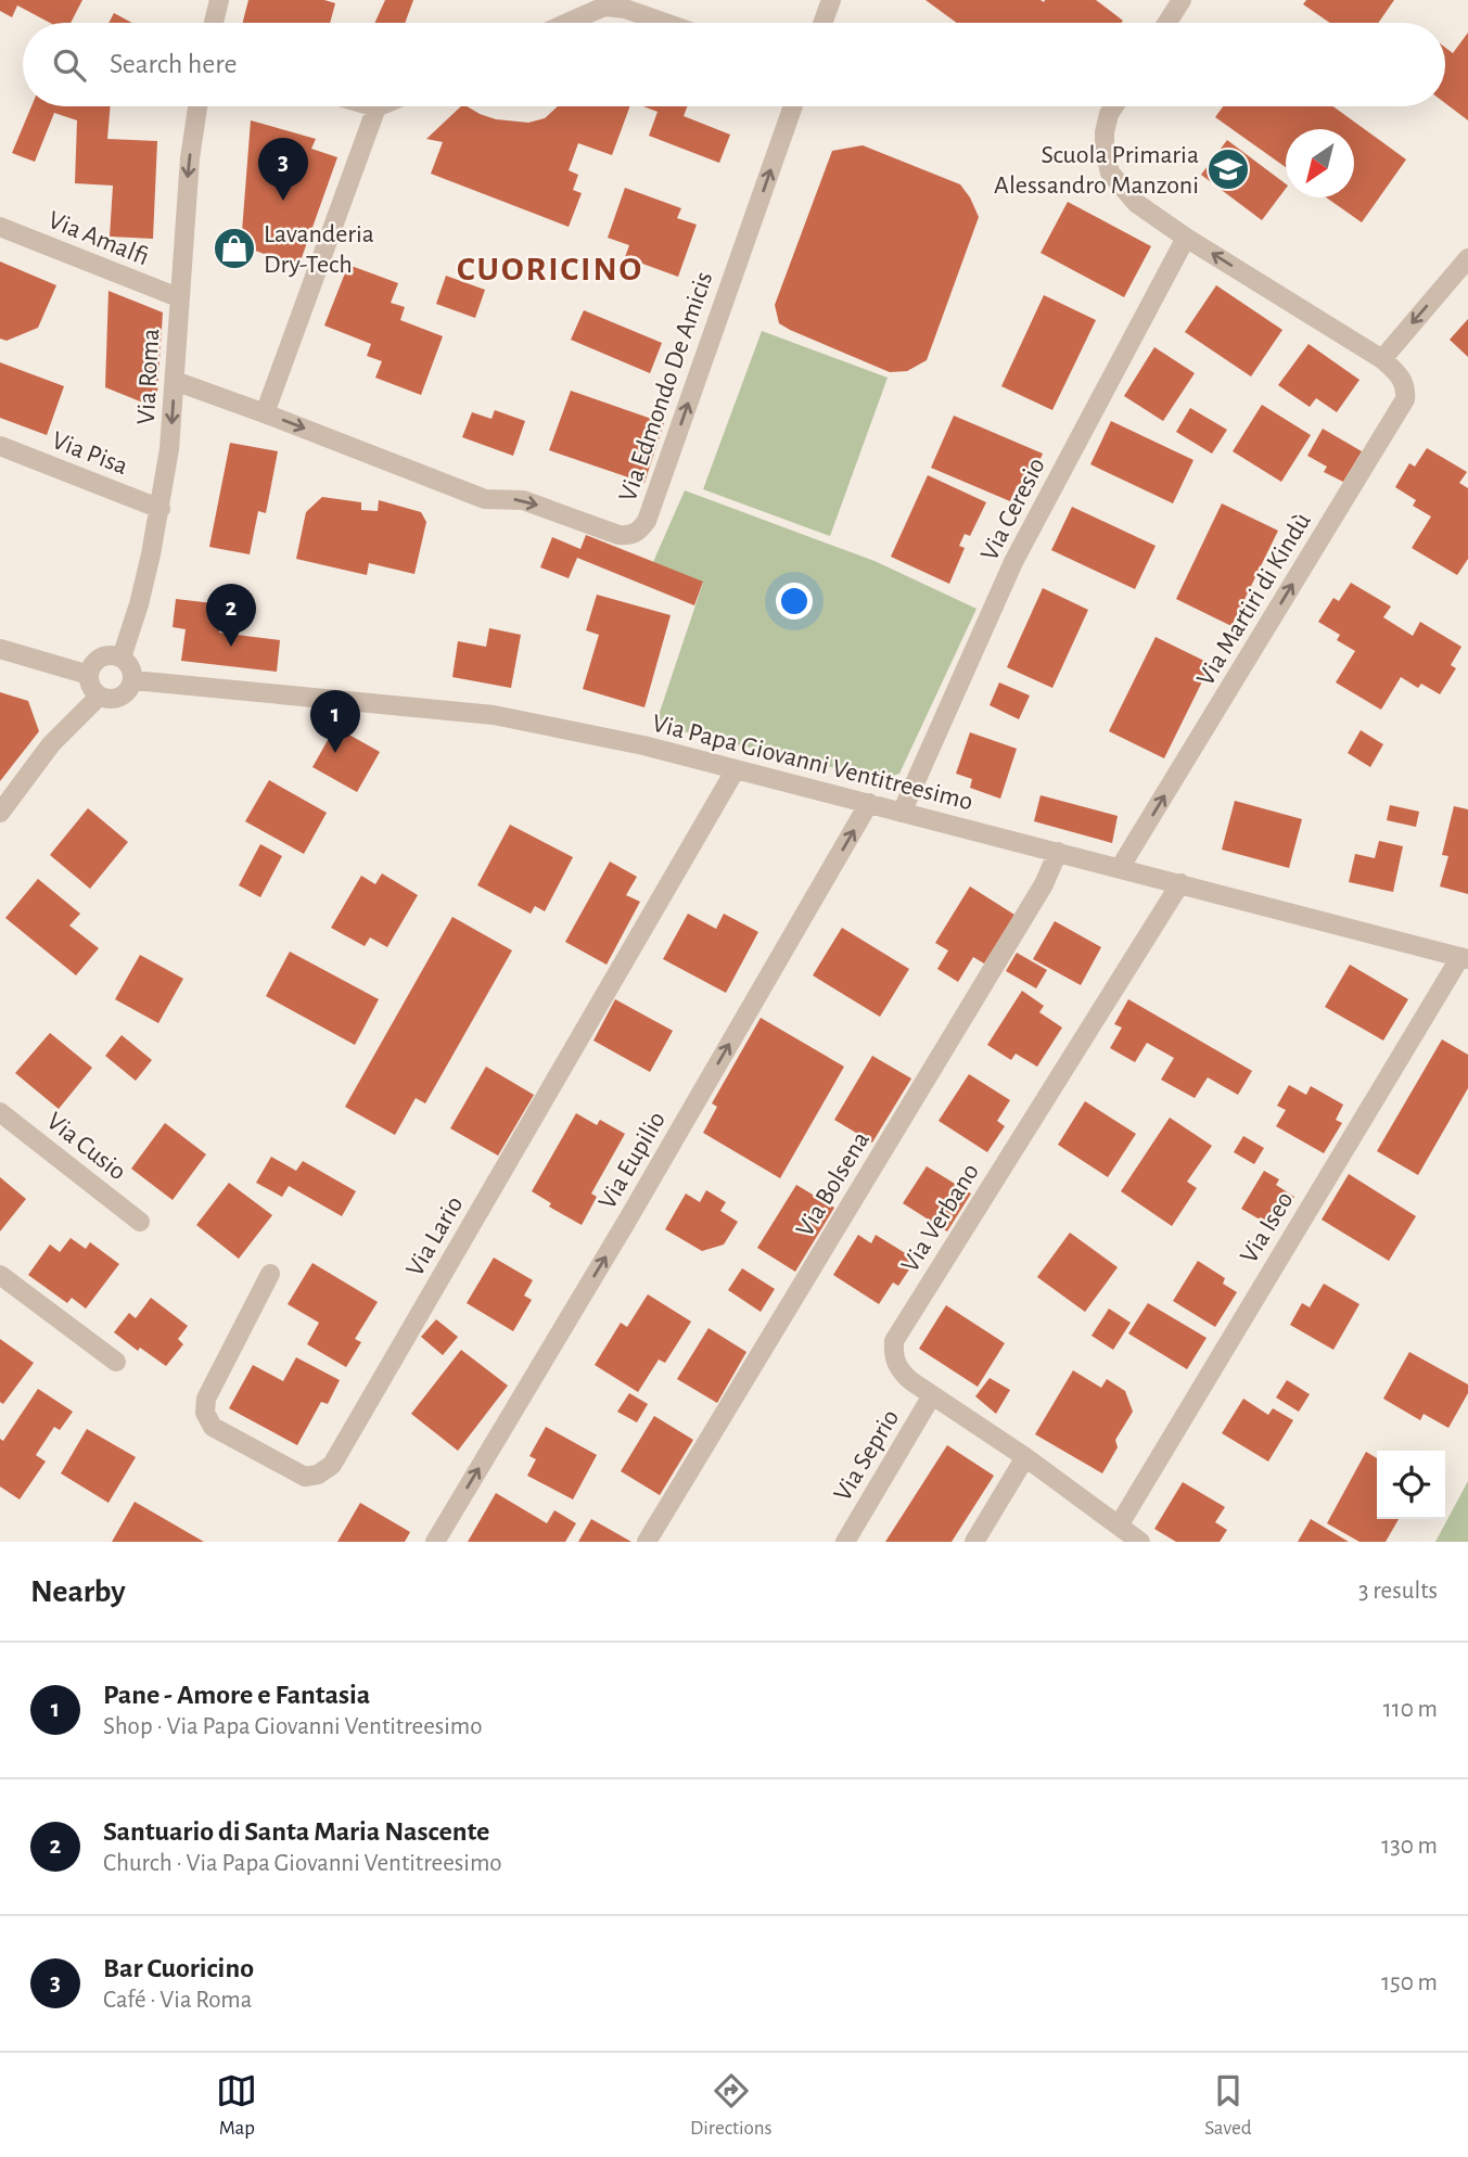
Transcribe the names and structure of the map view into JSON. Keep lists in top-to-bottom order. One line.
{"streets":{"street":["Via Amalfi","Via Roma","Via Edmondo De Amicis","Via Pisa","Via Ceresio","Via Martiri di Kindù","Via Papa Giovanni Ventitreesimo","Via Cusio","Via Eupilio","Via Bolsena","Via Verbano","Via Iseo","Via Lario","Via Seprio"]},"crossings":[["Via Amalfi","Via Roma"],["Via Roma","Via Edmondo De Amicis"],["Via Roma","Via Pisa"],["Via Roma","Via Papa Giovanni Ventitreesimo"],["Via Ceresio","Via Martiri di Kindù"],["Via Ceresio","Via Papa Giovanni Ventitreesimo"],["Via Martiri di Kindù","Via Papa Giovanni Ventitreesimo"],["Via Papa Giovanni Ventitreesimo","Via Eupilio"],["Via Papa Giovanni Ventitreesimo","Via Bolsena"],["Via Papa Giovanni Ventitreesimo","Via Verbano"],["Via Papa Giovanni Ventitreesimo","Via Iseo"],["Via Papa Giovanni Ventitreesimo","Via Lario"],["Via Verbano","Via Iseo"],["Via Verbano","Via Seprio"]],"one_way":["Via Eupilio"],"districts":["CUORICINO"],"places":{"school or university":["Scuola Primaria Alessandro Manzoni"],"shop":["Lavanderia Dry-Tech"]},"north":"bottom left","page":{"search":"Search here","pins":["3","2","1"],"heading":["Nearby","3 results"],"list":[{"mark":"1","name":"Pane - Amore e Fantasia","note":"Shop · Via Papa Giovanni Ventitreesimo","value":"110 m"},{"mark":"2","name":"Santuario di Santa Maria Nascente","note":"Church · Via Papa Giovanni Ventitreesimo","value":"130 m"},{"mark":"3","name":"Bar Cuoricino","note":"Café · Via Roma","value":"150 m"}],"nav":["Map","Directions","Saved"]}}
